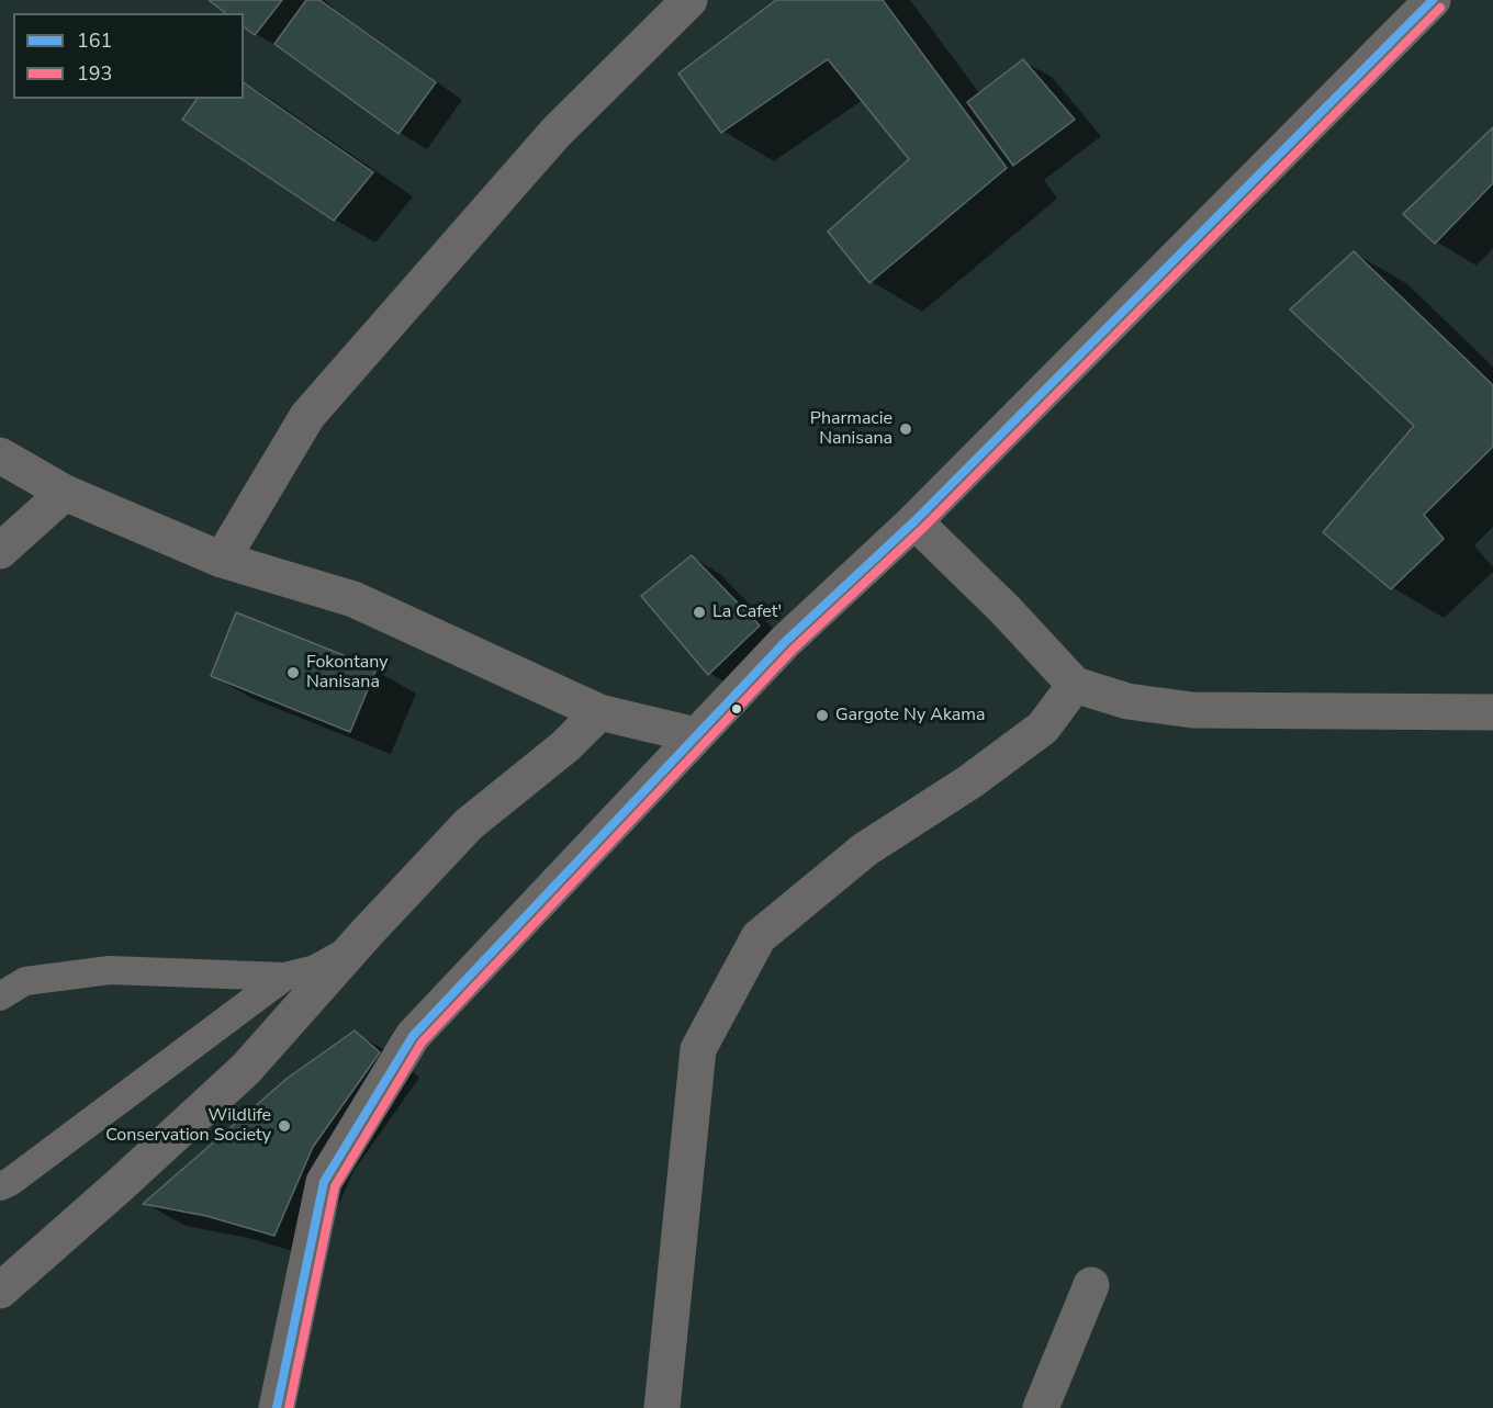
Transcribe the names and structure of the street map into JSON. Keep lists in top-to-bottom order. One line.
{"places":["Pharmacie Nanisana","La Cafet'","Fokontany Nanisana","Gargote Ny Akama","Wildlife Conservation Society"],"lines":["transit line 161","transit line 193"],"legend":["161","193"]}
